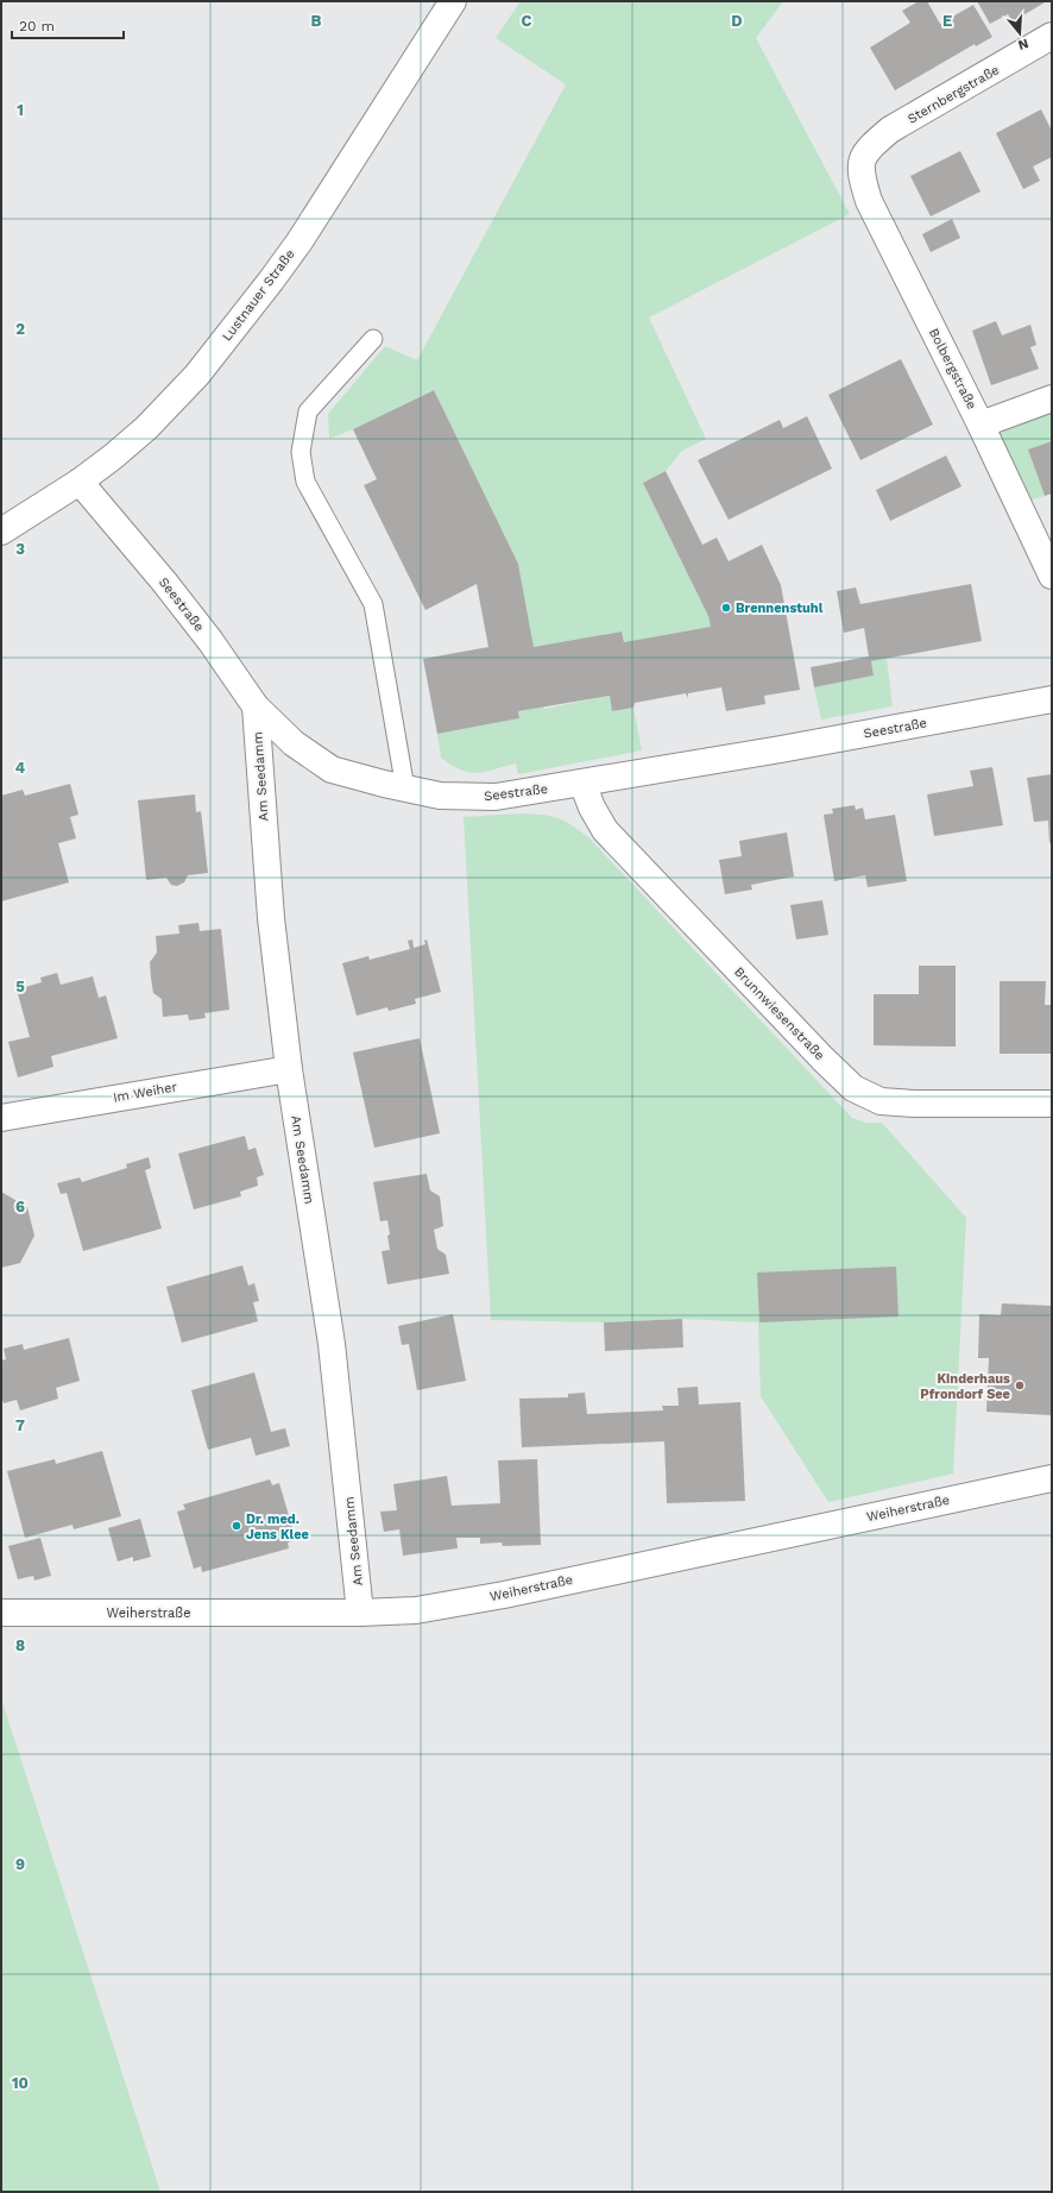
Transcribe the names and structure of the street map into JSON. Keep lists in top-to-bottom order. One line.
{"streets":{"street":["Sternbergstraße","Lustnauer Straße","Bolbergstraße","Seestraße","Am Seedamm","Brunnwiesenstraße","Im Weiher","Weiherstraße"]},"crossings":[["Sternbergstraße","Bolbergstraße"],["Lustnauer Straße","Seestraße"],["Seestraße","Am Seedamm"],["Seestraße","Brunnwiesenstraße"],["Am Seedamm","Im Weiher"],["Am Seedamm","Weiherstraße"]],"places":["Brennenstuhl","Kinderhaus Pfrondorf See","Dr. med. Jens Klee"],"scale_bar":"20 m","north":"bottom","grid":{"columns":["B","C","D","E"],"rows":["1","2","3","4","5","6","7","8","9","10"]}}
